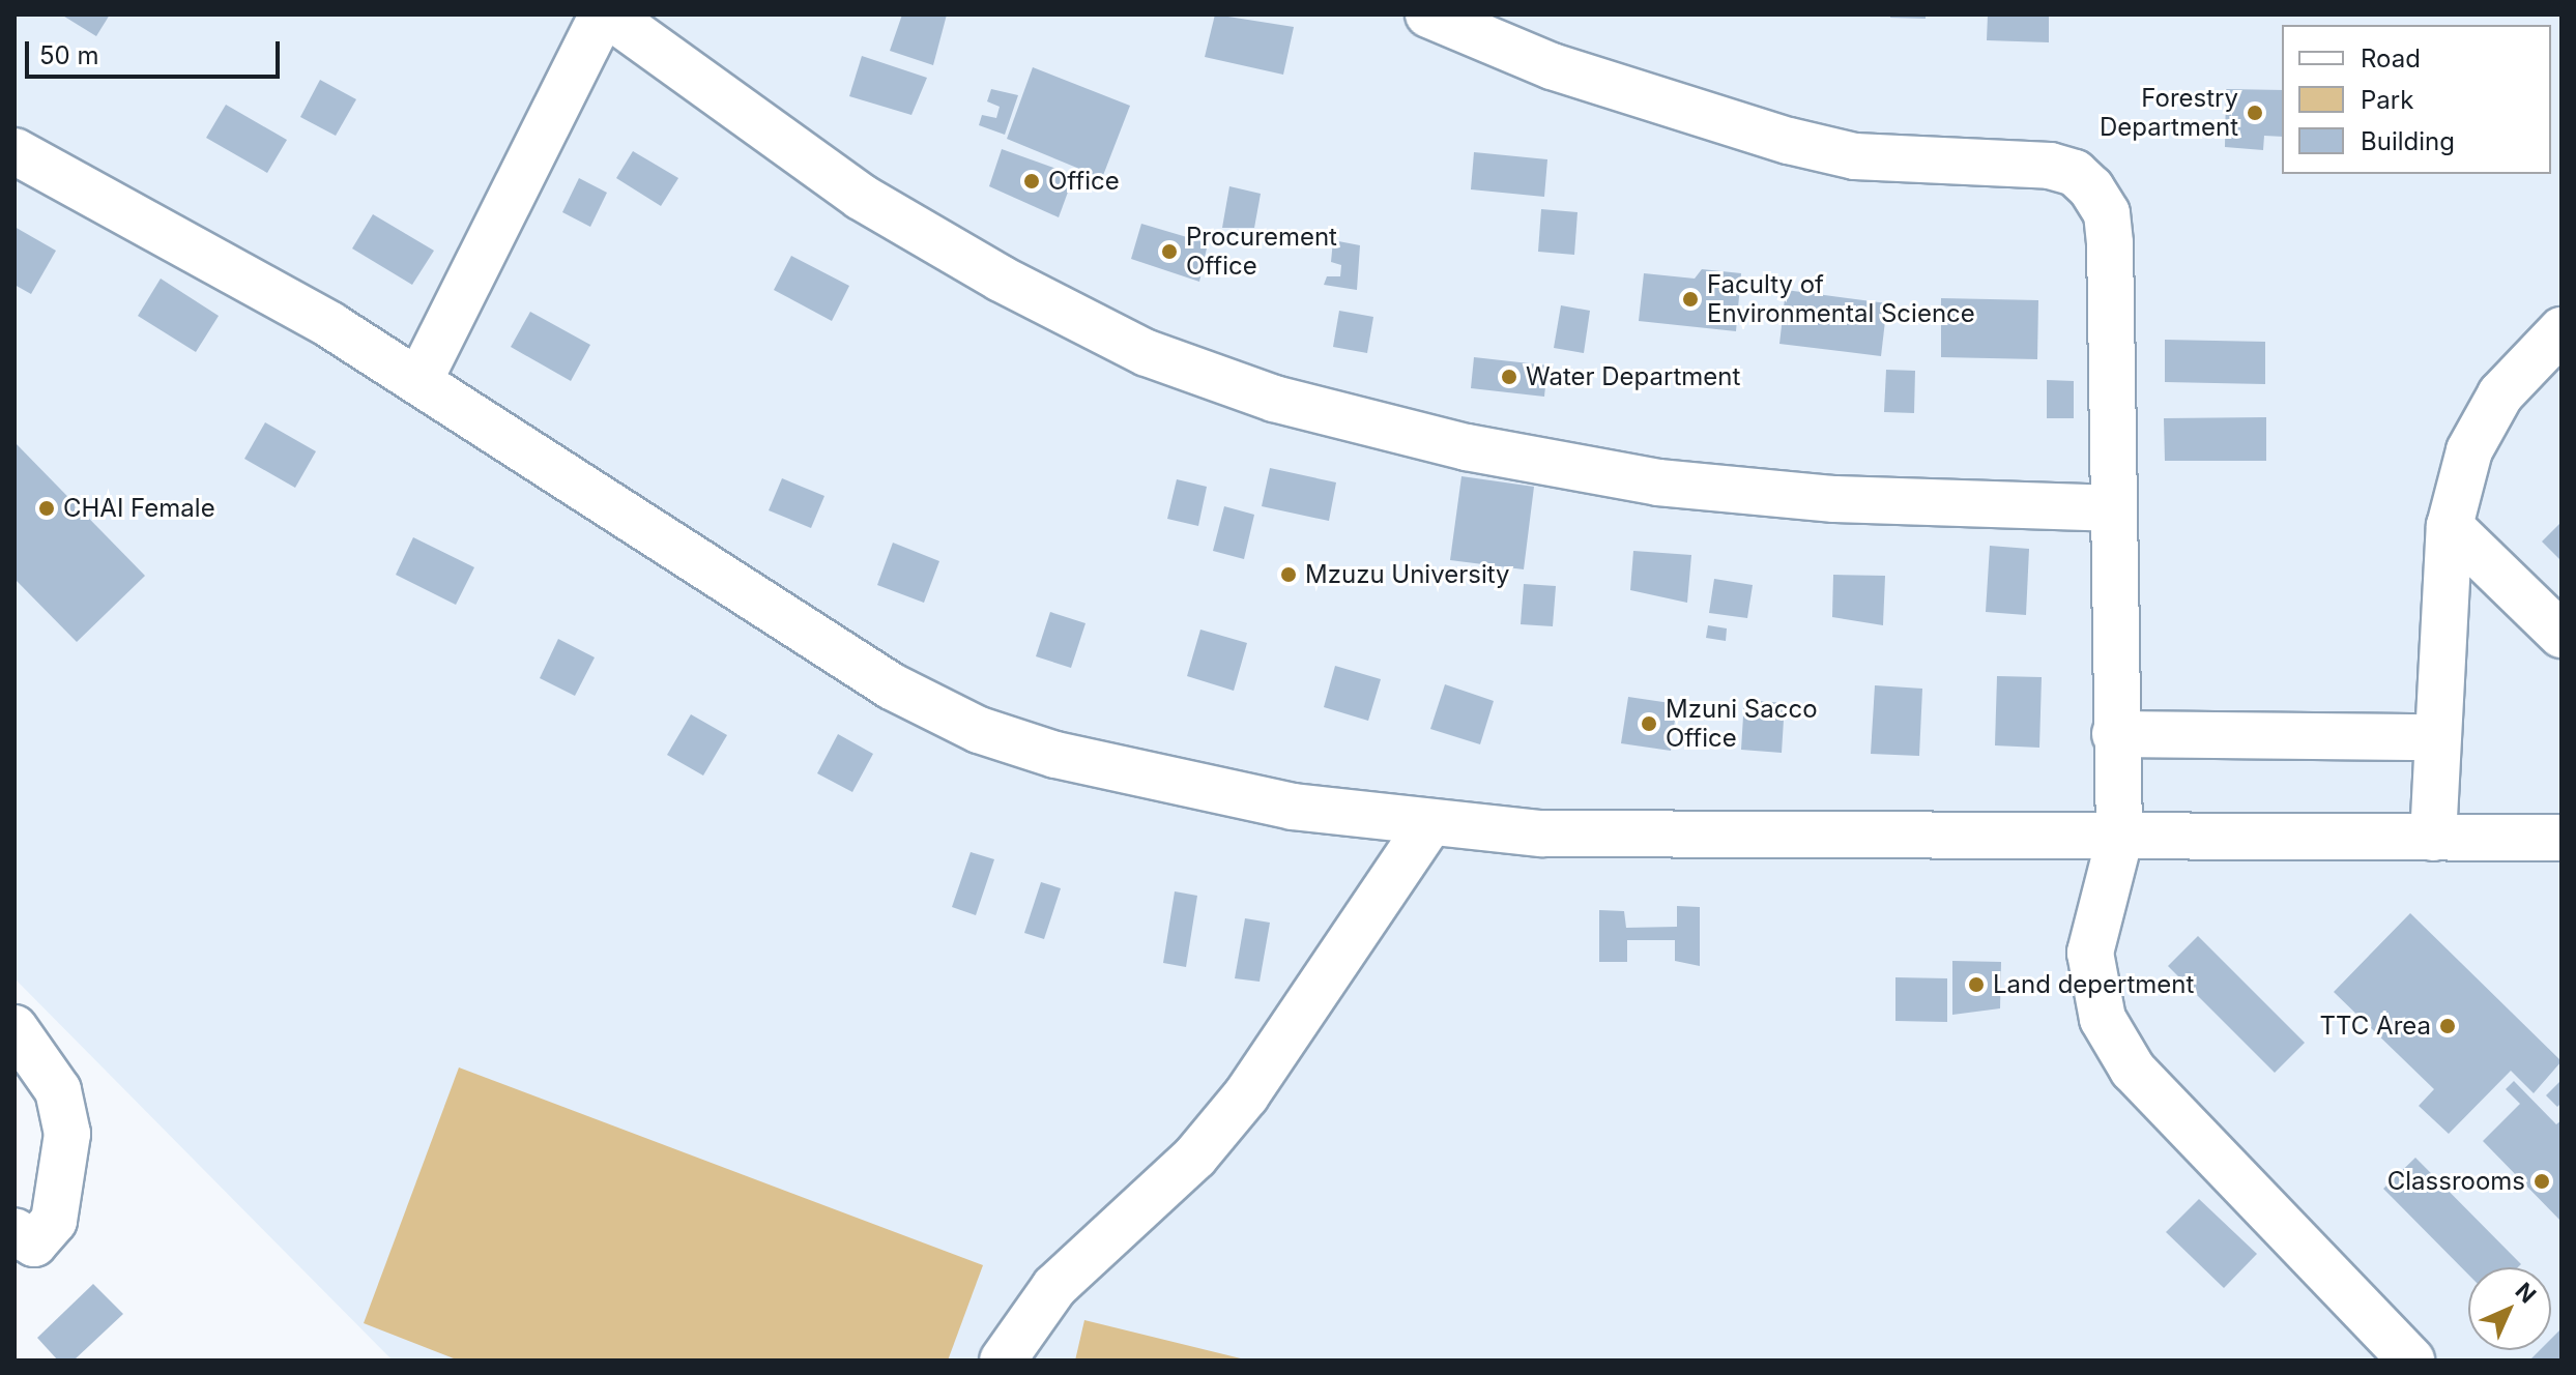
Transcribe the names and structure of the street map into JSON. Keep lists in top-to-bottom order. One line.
{"places":["Forestry Department","Office","Procurement Office","Faculty of Environmental Science","Water Department","CHAI Female","Mzuzu University","Mzuni Sacco Office","Land depertment","TTC Area","Classrooms"],"legend":["Road","Park","Building"],"scale_bar":"50 m","north":"top right"}
